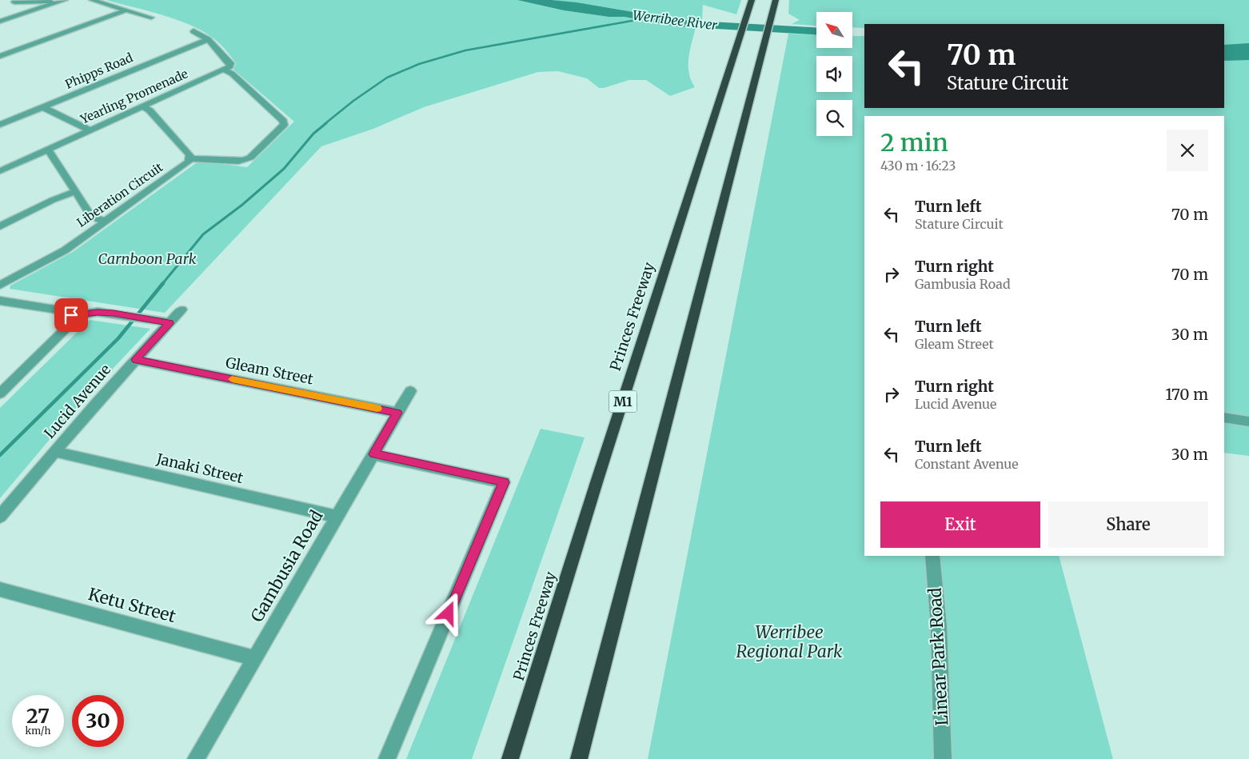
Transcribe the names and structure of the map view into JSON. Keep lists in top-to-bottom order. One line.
{"streets":{"highway":["Princes Freeway","M1"],"street":["Phipps Road","Yearling Promenade","Liberation Circuit","Gleam Street","Lucid Avenue","Janaki Street","Gambusia Road","Ketu Street","Linear Park Road"]},"crossings":[["Gleam Street","Lucid Avenue"],["Gleam Street","Gambusia Road"],["Lucid Avenue","Janaki Street"],["Janaki Street","Gambusia Road"],["Gambusia Road","Ketu Street"]],"water":["Werribee River"],"parks":["Carnboon Park","Werribee Regional Park"],"north":"top left","page":{"turn":["70 m","Stature Circuit"],"heading":["2 min","430 m · 16:23"],"list":[{"name":"Turn left","note":"Stature Circuit","value":"70 m"},{"name":"Turn right","note":"Gambusia Road","value":"70 m"},{"name":"Turn left","note":"Gleam Street","value":"30 m"},{"name":"Turn right","note":"Lucid Avenue","value":"170 m"},{"name":"Turn left","note":"Constant Avenue","value":"30 m"}],"buttons":["Exit","Share"],"speed":"27 km/h","limit":"30"}}
